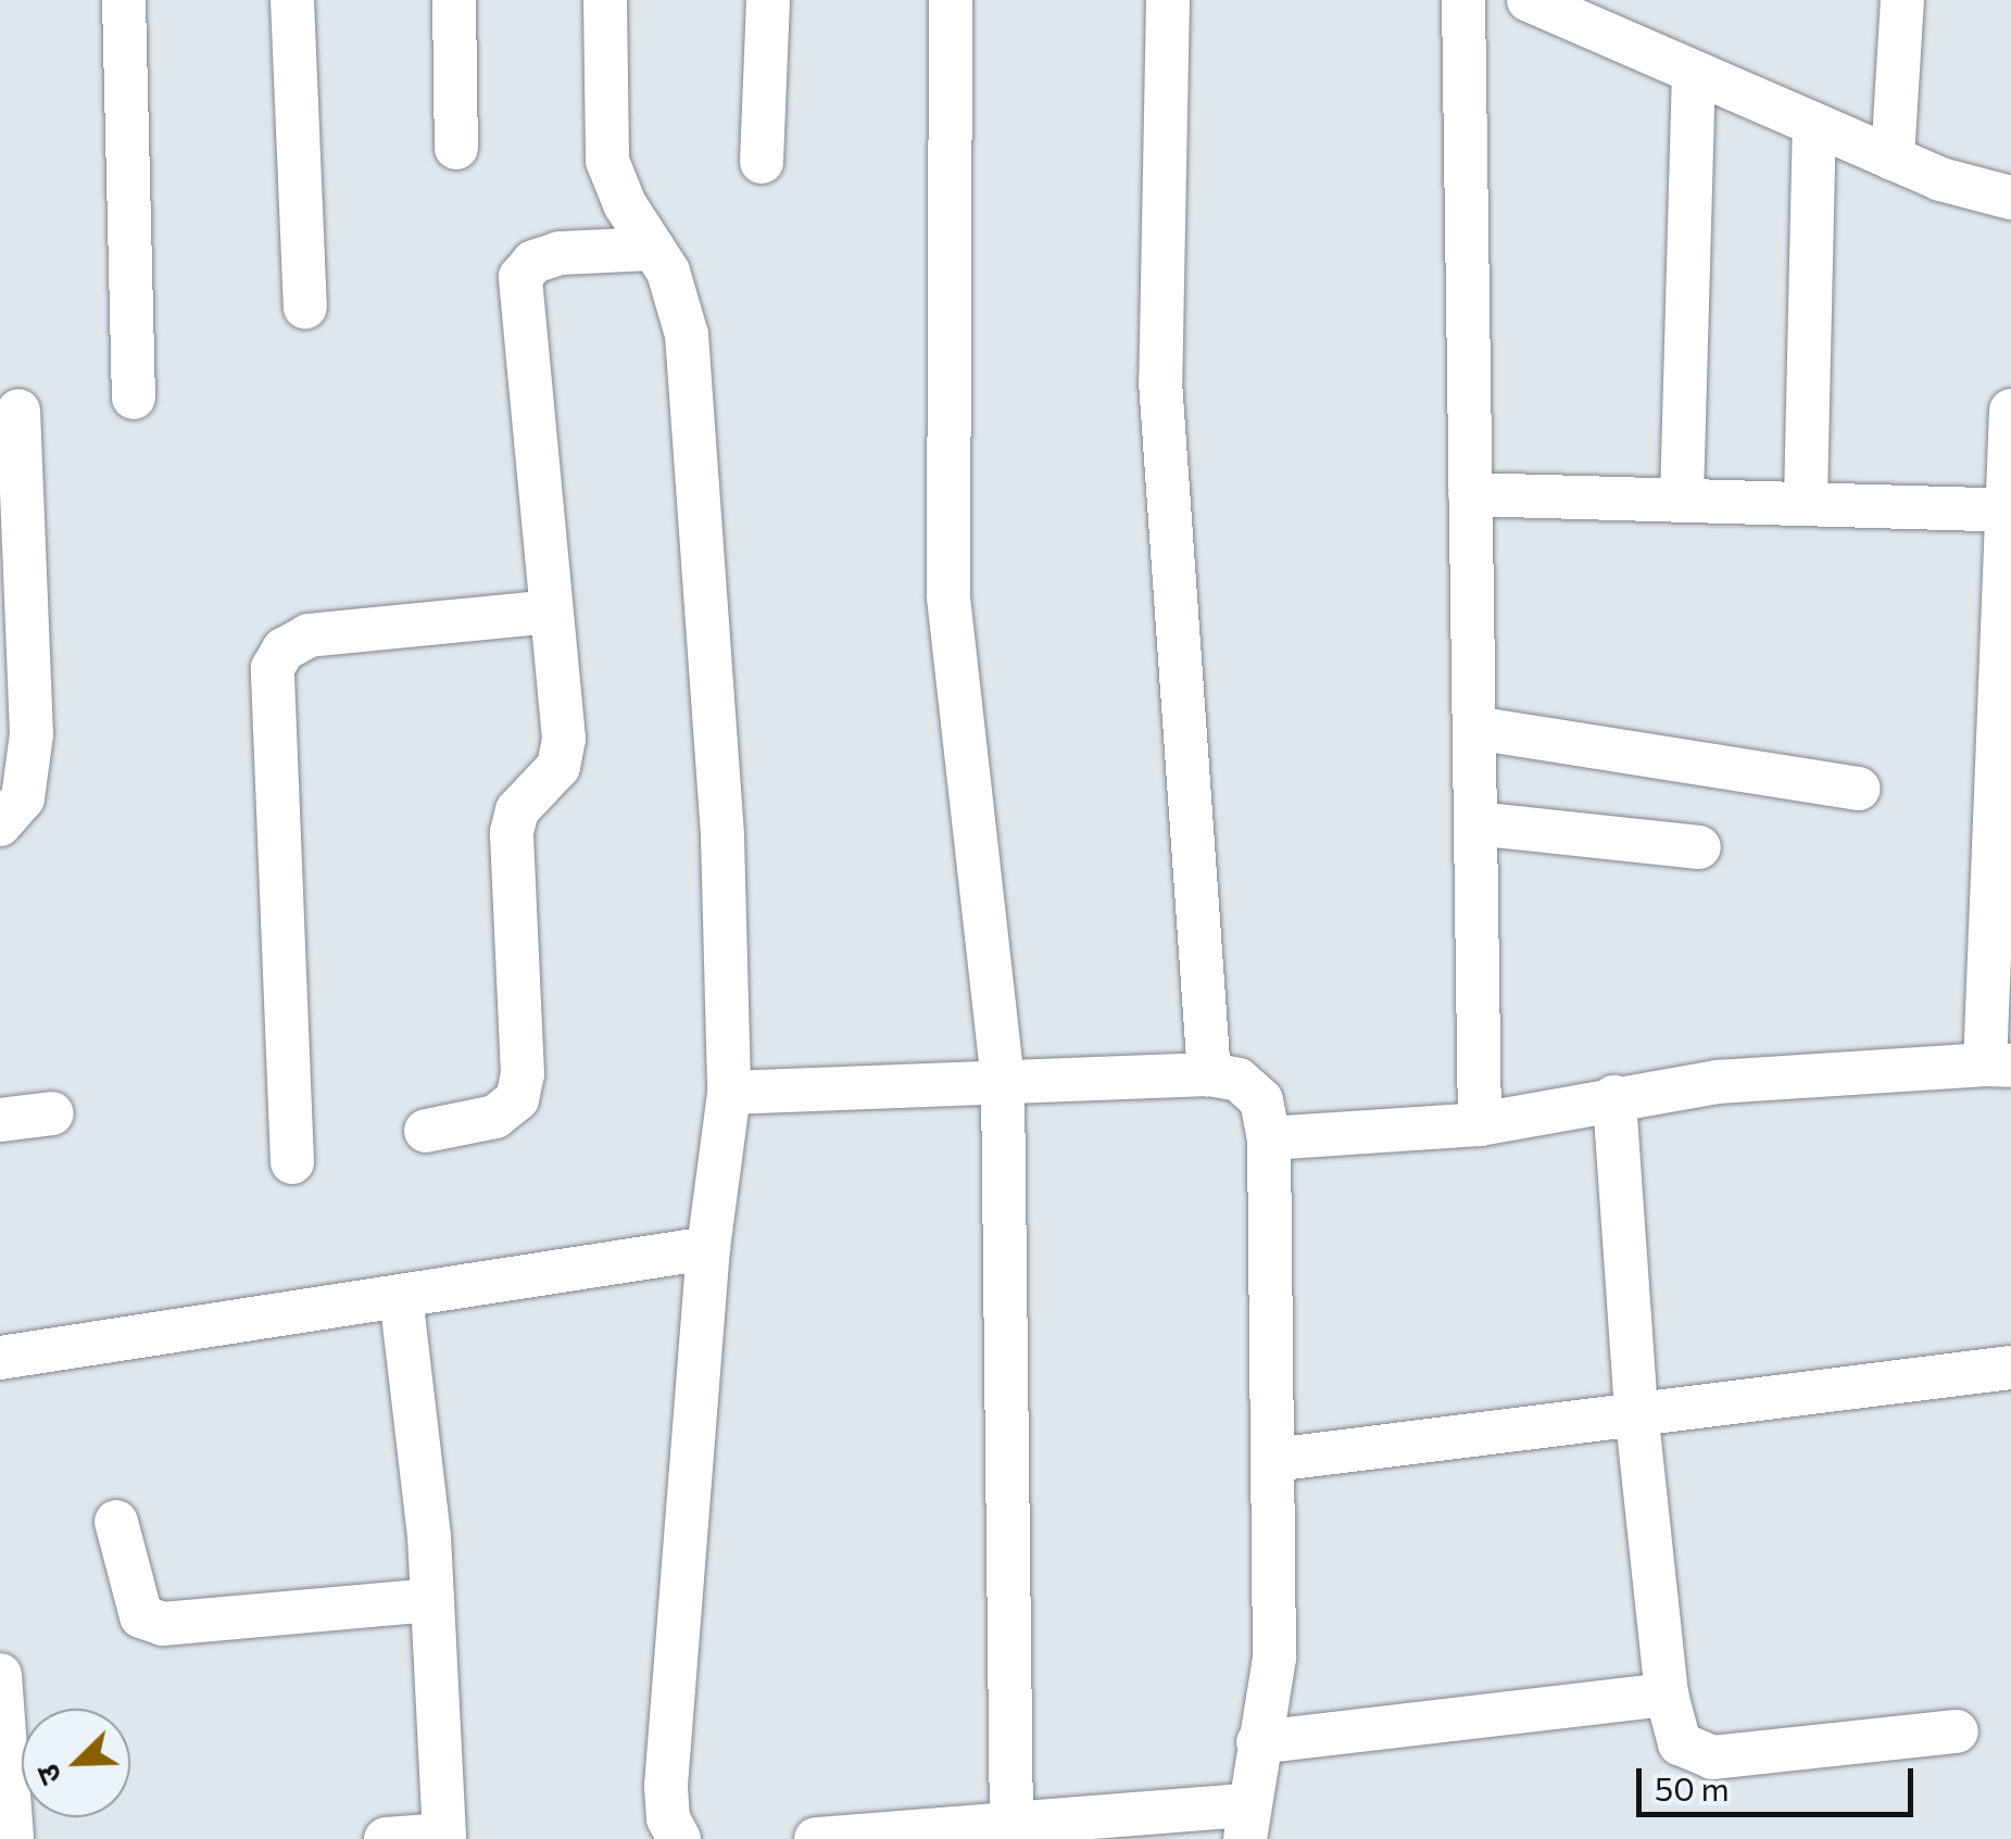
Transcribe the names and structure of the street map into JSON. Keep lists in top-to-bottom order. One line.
{"scale_bar":"50 m","north":"bottom left"}
